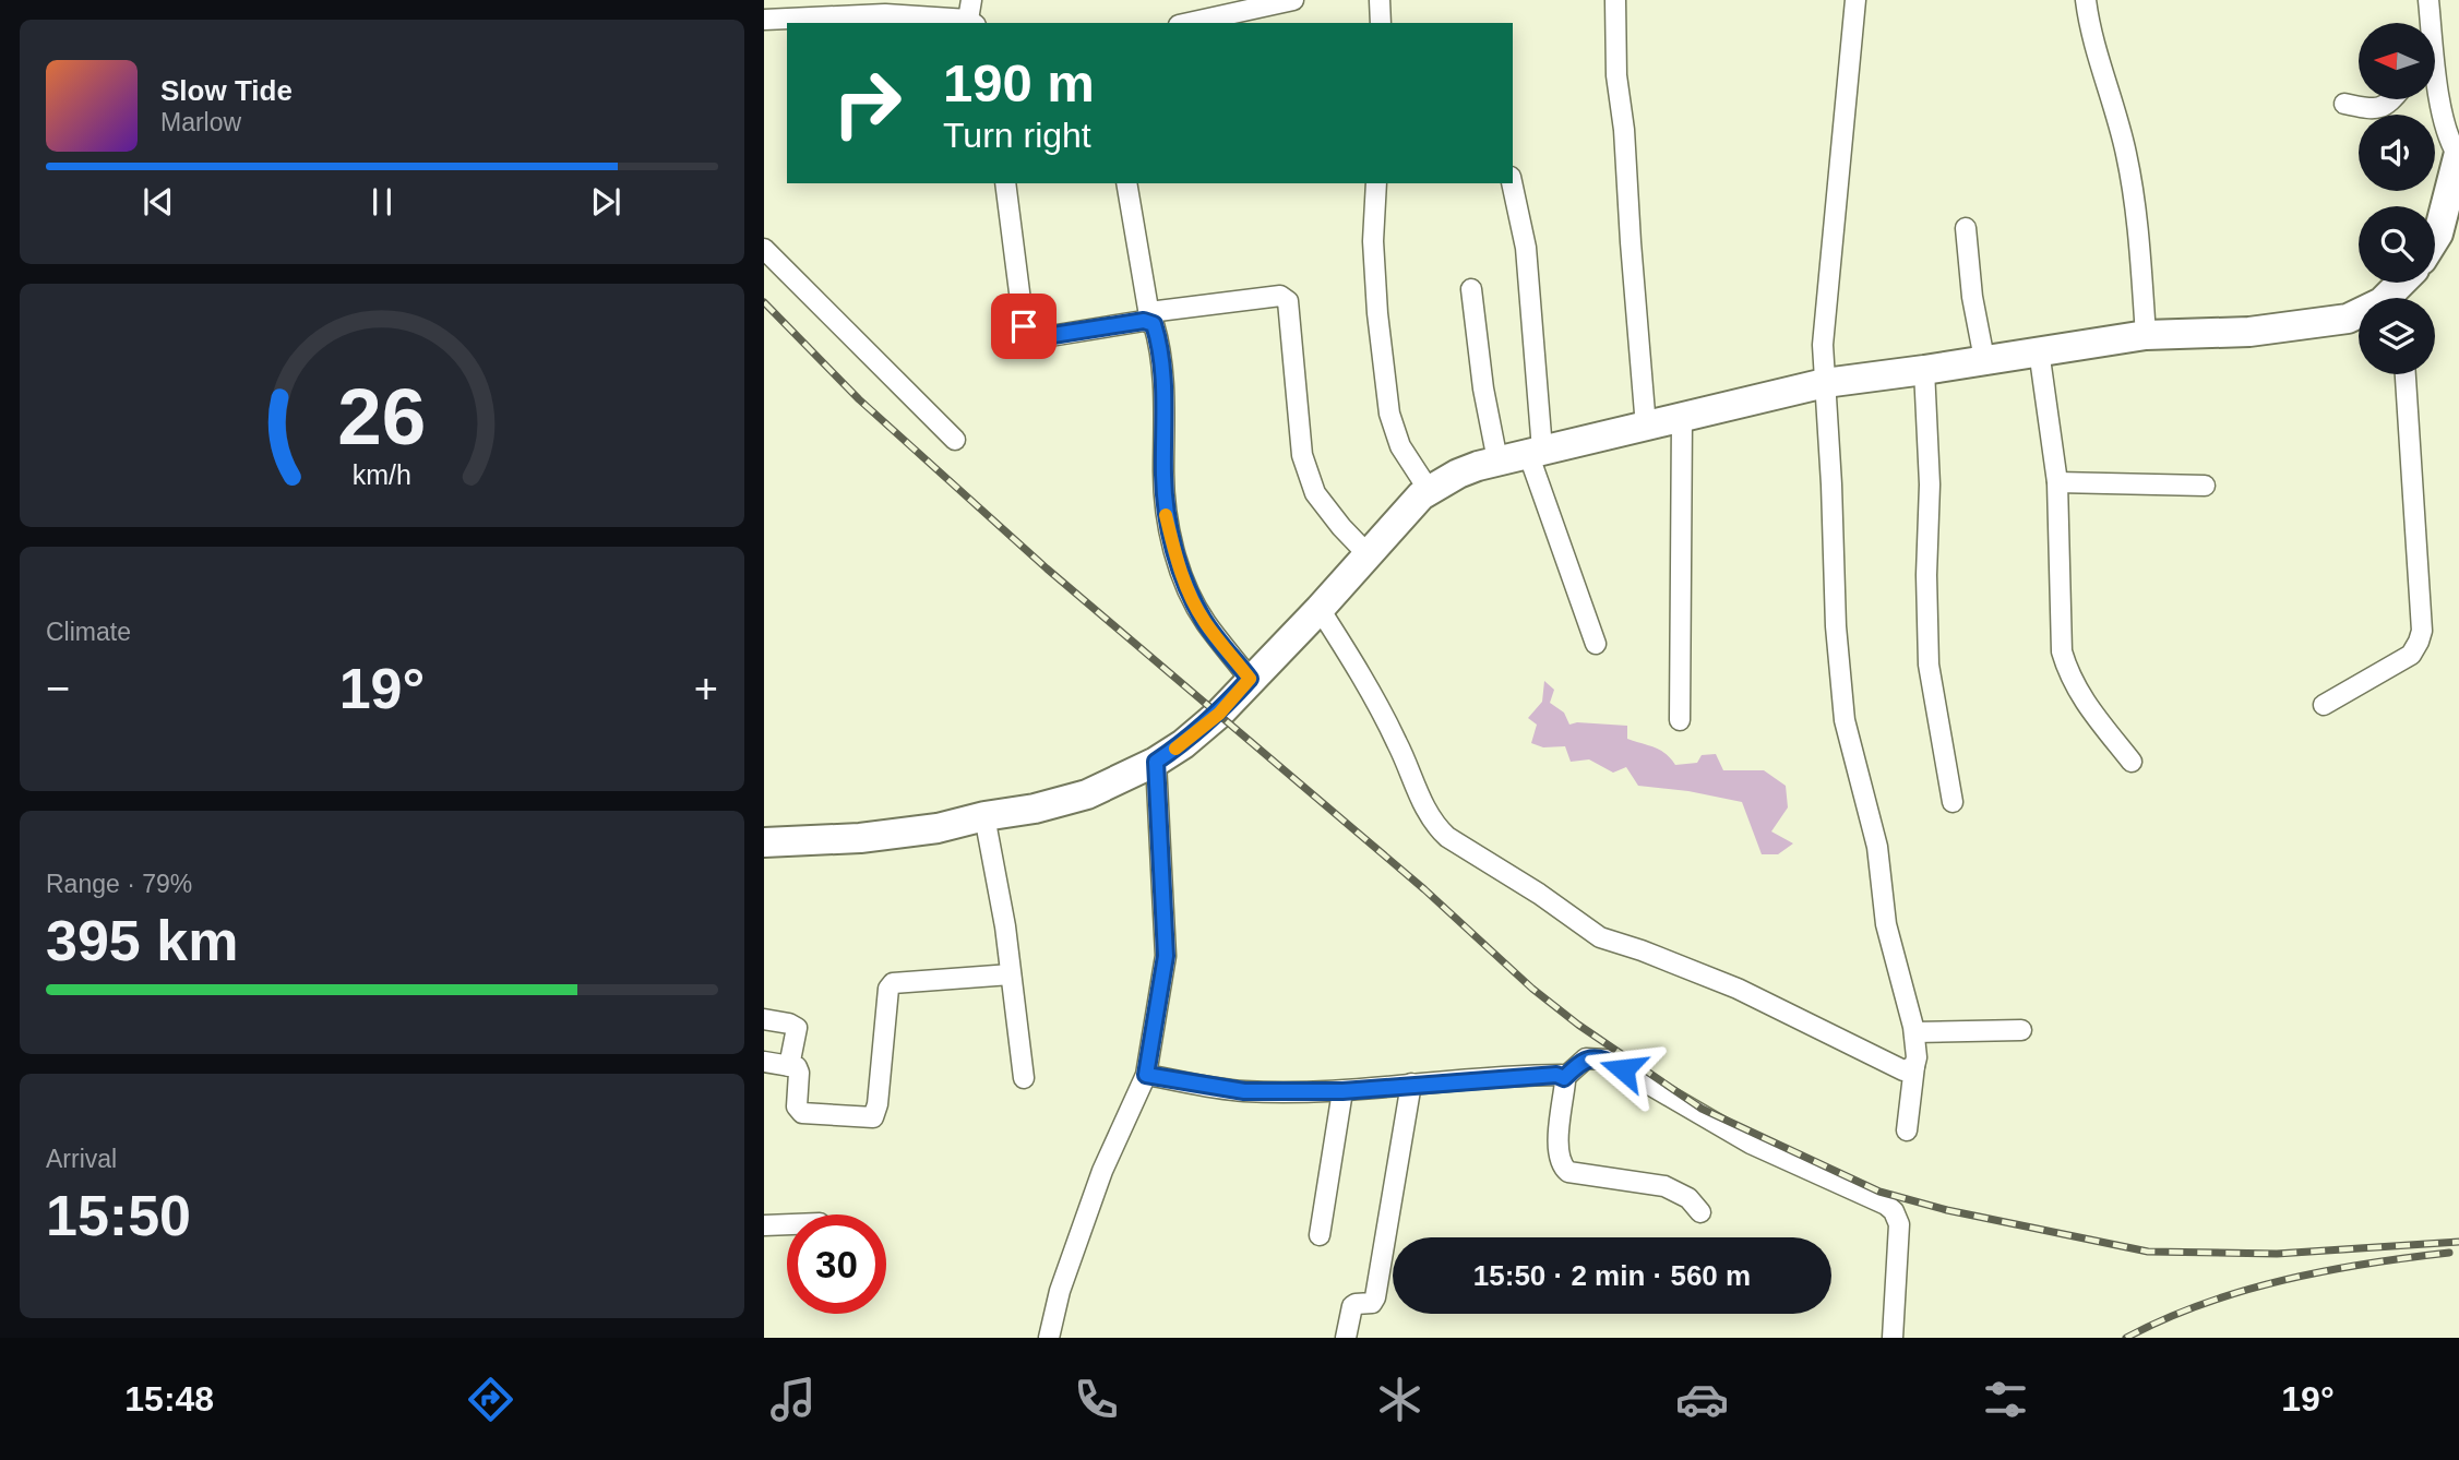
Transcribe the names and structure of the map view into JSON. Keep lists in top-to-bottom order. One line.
{"north":"left","page":{"turn":["190 m","Turn right"],"song":["Slow Tide","Marlow"],"tile":["Climate",["Range · 79%","395 km"],["Arrival","15:50"]],"heat":["−","19°","+"],"limit":"30","trip":"15:50 · 2 min · 560 m","tabs":["15:48","19°"],"gauge":["26","km/h"]}}
